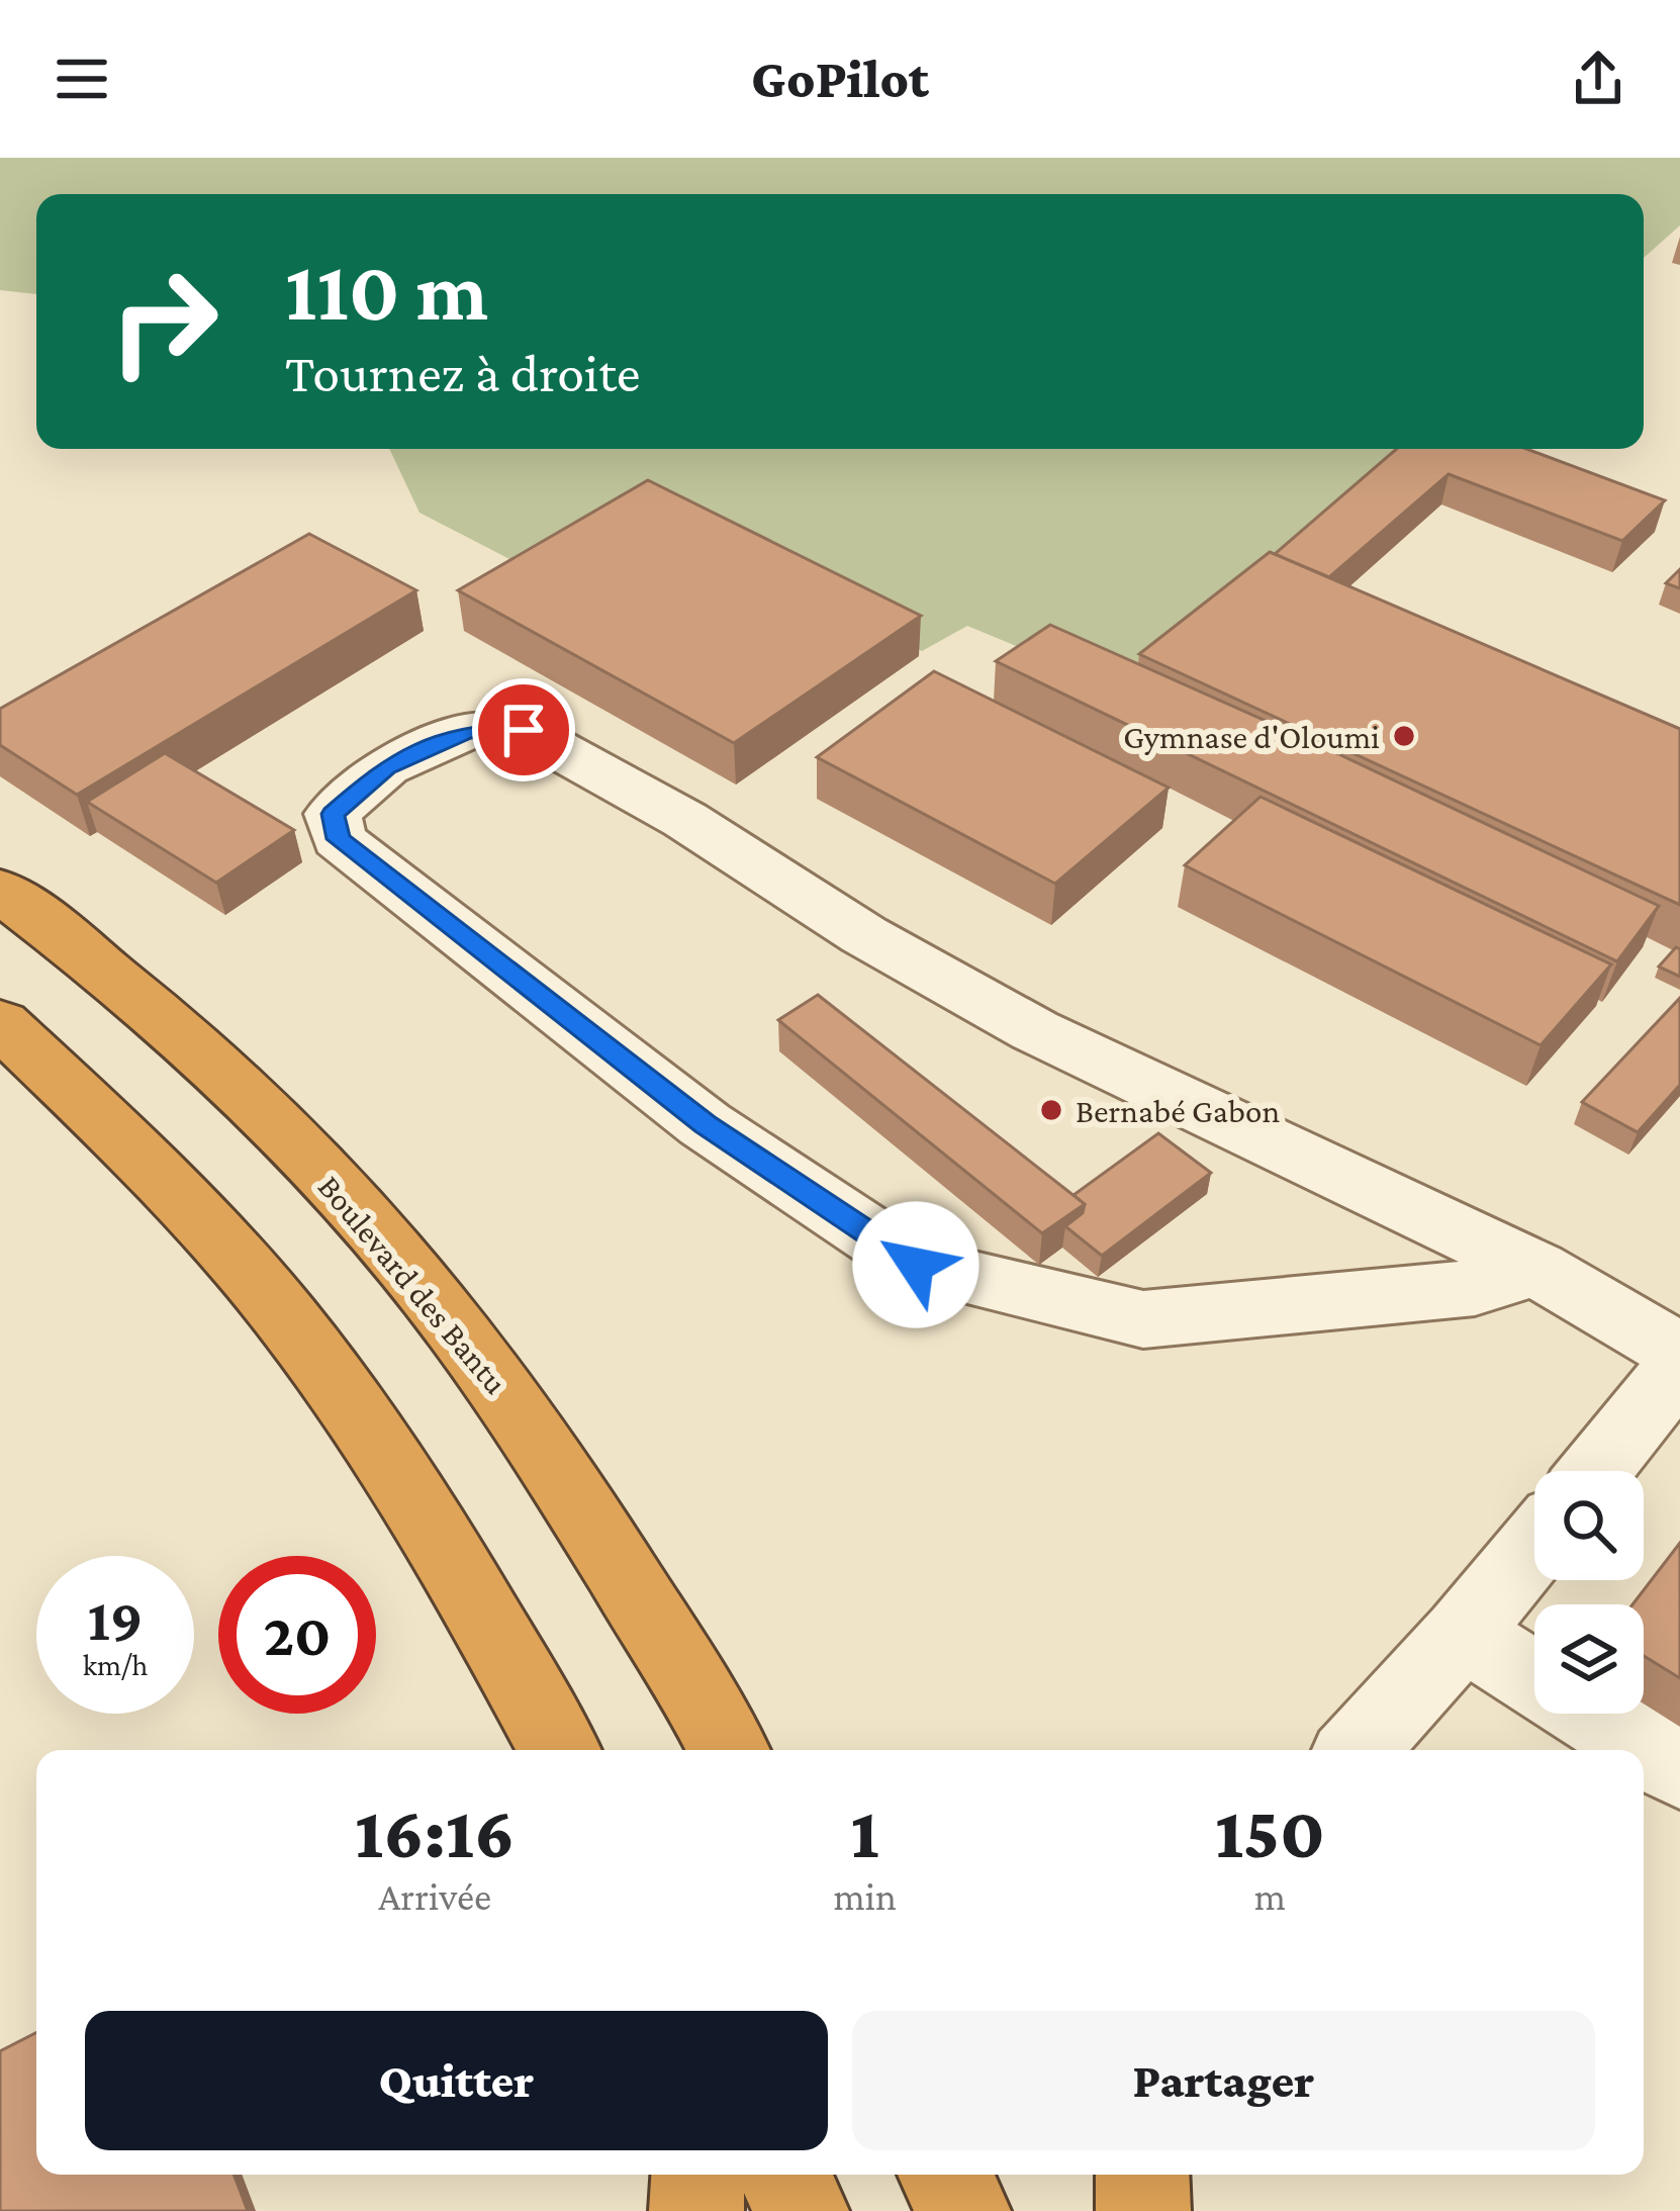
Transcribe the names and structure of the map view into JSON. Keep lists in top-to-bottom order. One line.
{"streets":{"highway":["Boulevard des Bantu"]},"places":["Gymnase d'Oloumi","Bernabé Gabon"],"page":{"header":"GoPilot","turn":["110 m","Tournez à droite"],"speed":"19 km/h","limit":"20","eta":["16:16","Arrivée","1","min","150","m"],"buttons":["Quitter","Partager"]}}
